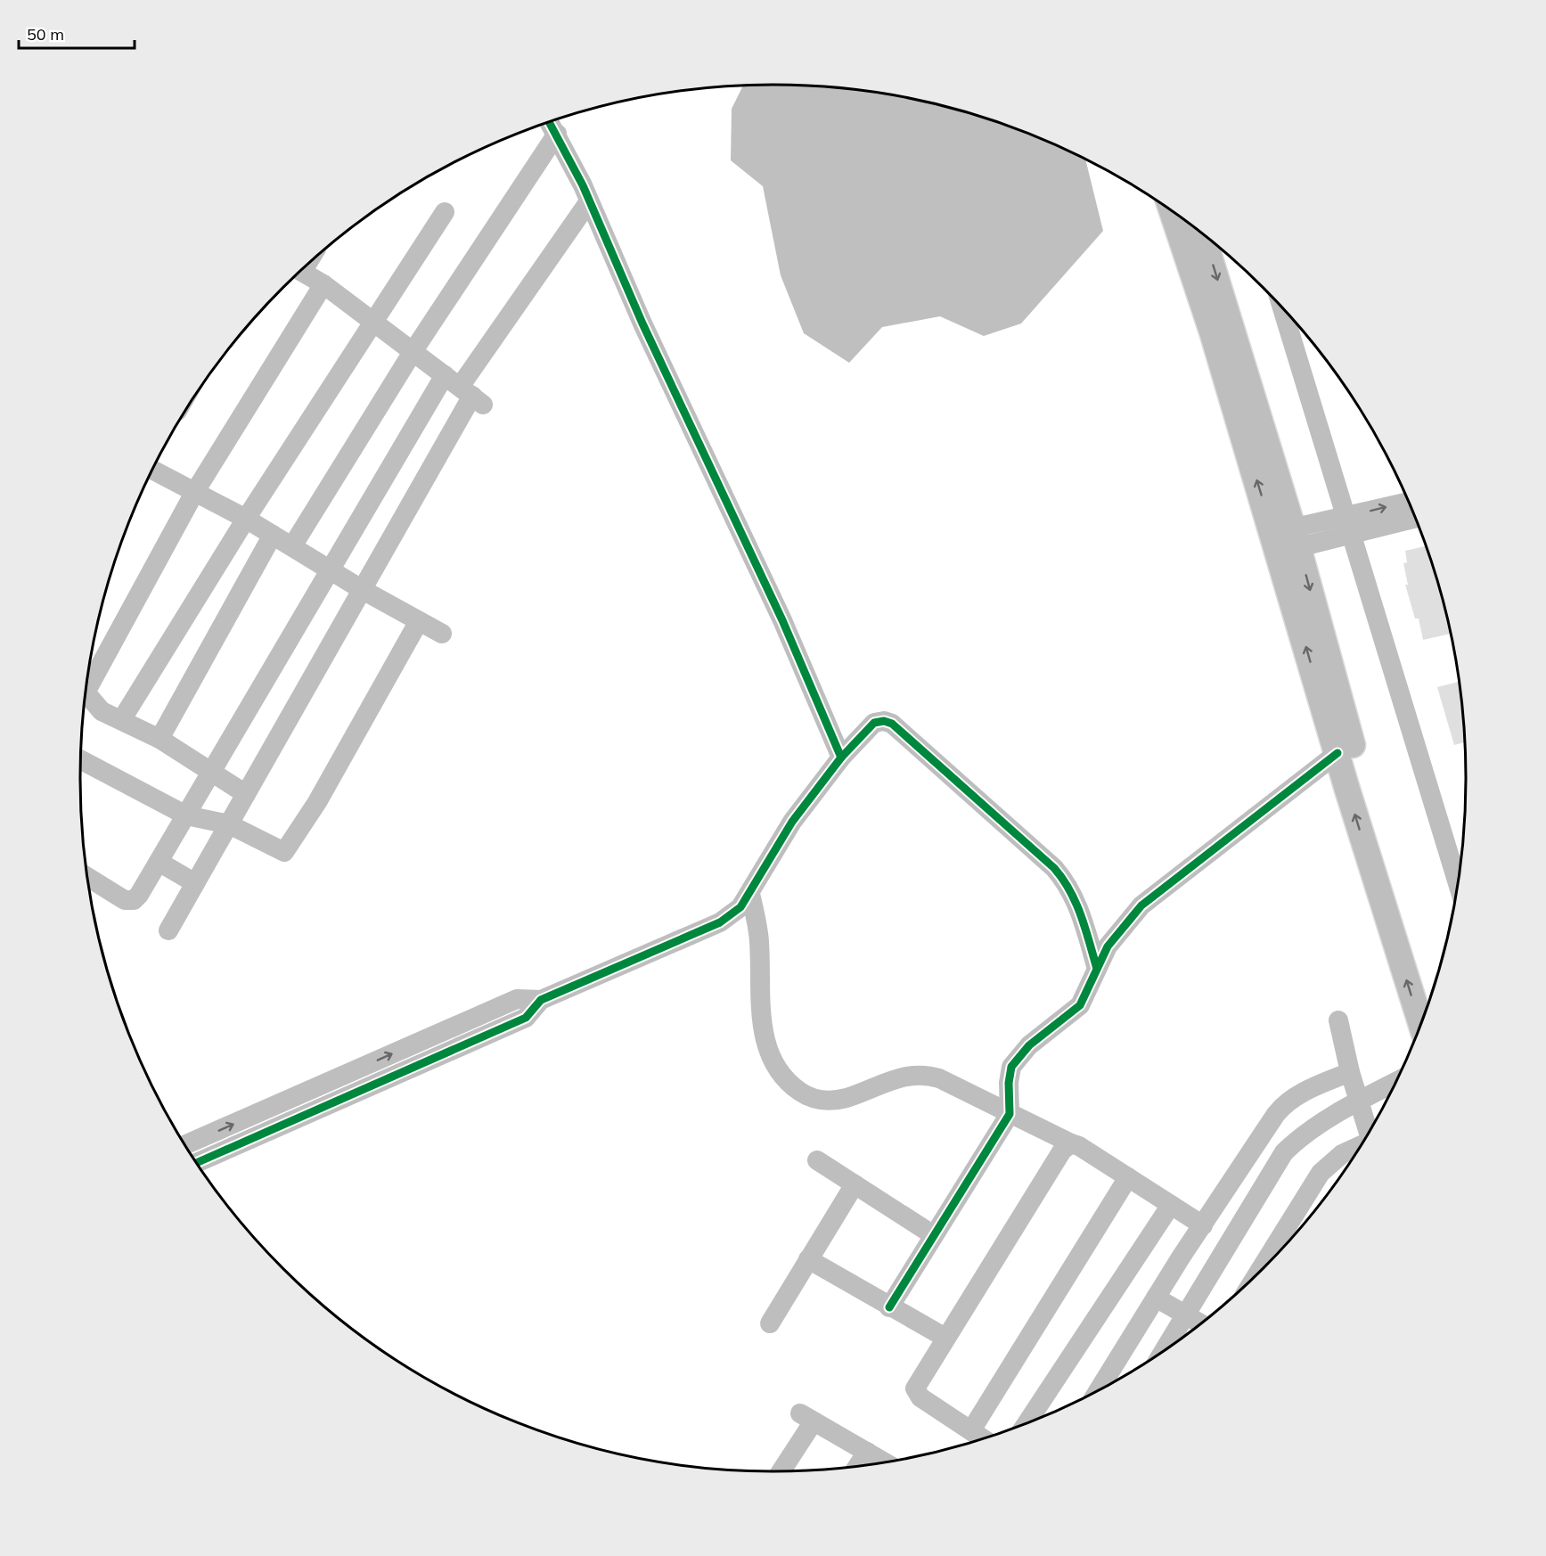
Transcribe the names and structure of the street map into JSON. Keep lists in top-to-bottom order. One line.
{"scale_bar":"50 m"}
